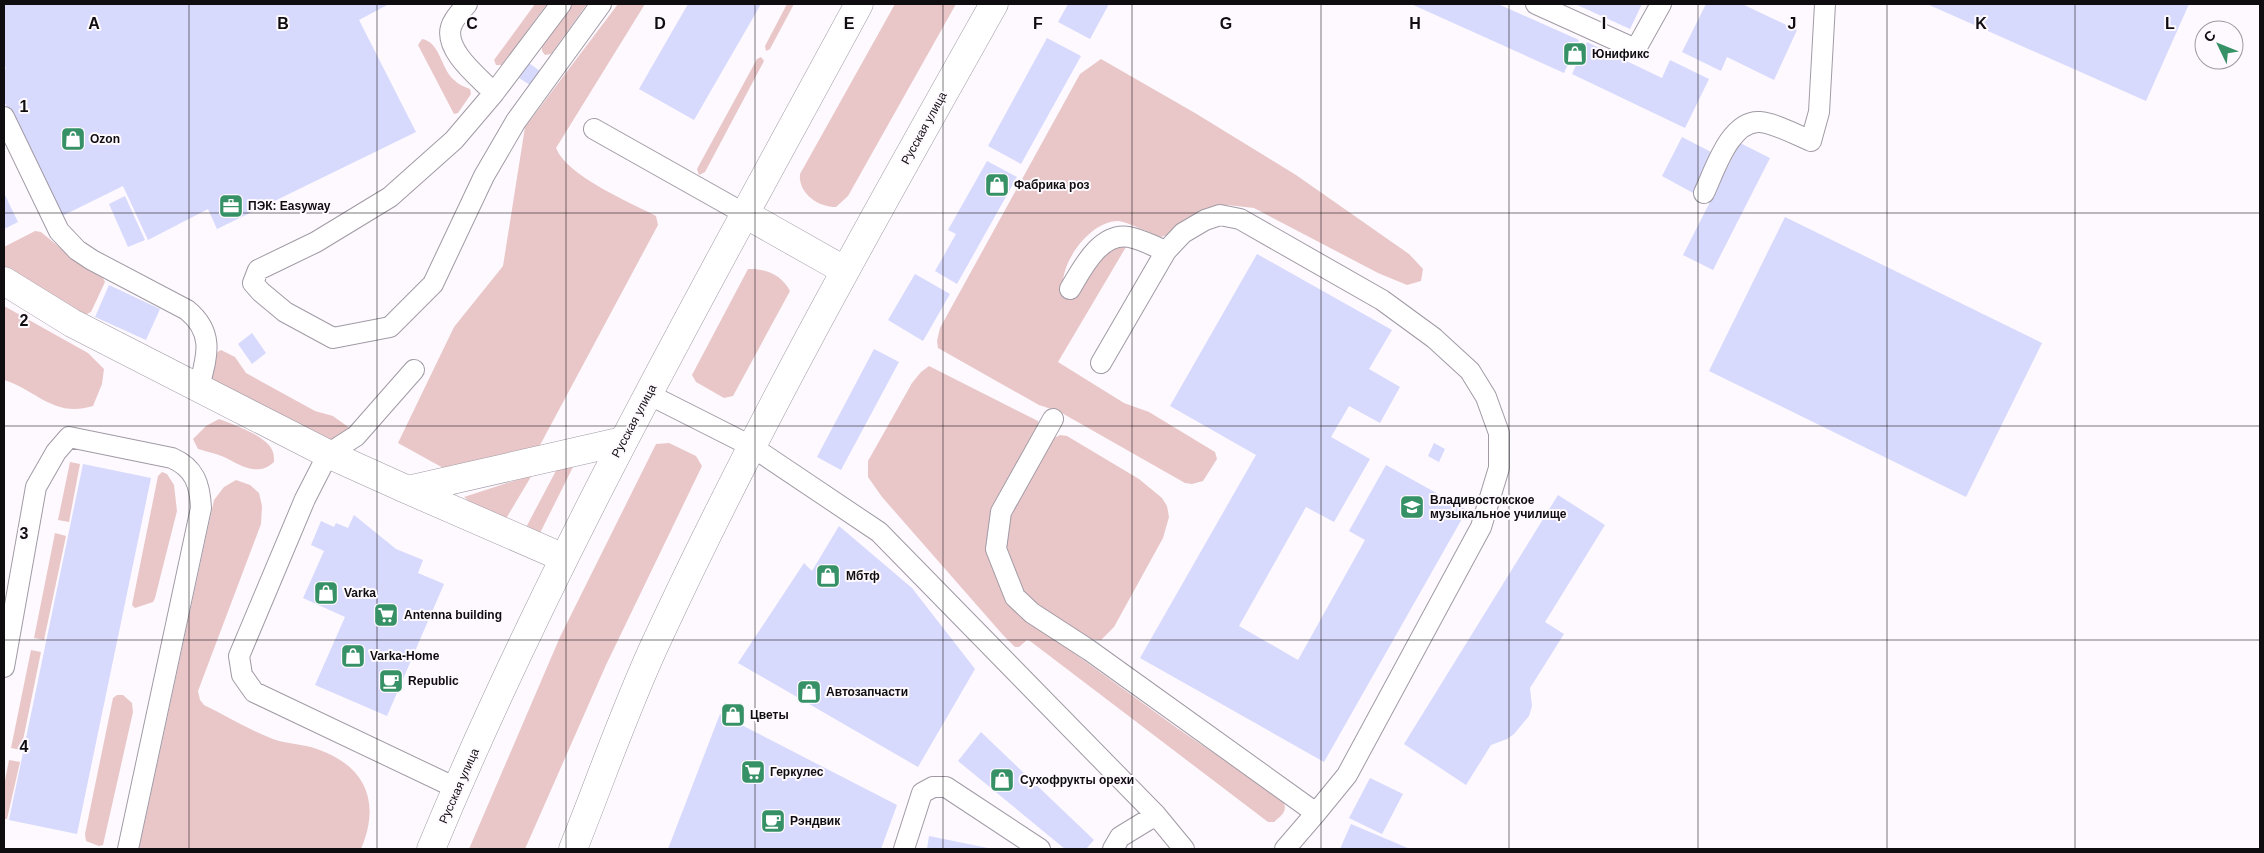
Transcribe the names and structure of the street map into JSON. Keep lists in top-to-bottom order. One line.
{"streets":{"main road":["Русская улица"]},"places":{"shop":["Юнификс","Ozon","Фабрика роз","Мбтф","Varka","Varka-Home","Автозапчасти","Цветы","Сухофрукты орехи"],"office":["ПЭК: Easyway"],"school or university":["Владивостокское музыкальное училище"],"supermarket":["Antenna building","Геркулес"],"cafe":["Republic","Рэндвик"]},"north":"top left","grid":{"columns":["A","B","C","D","E","F","G","H","I","J","K","L"],"rows":["1","2","3","4"]}}
